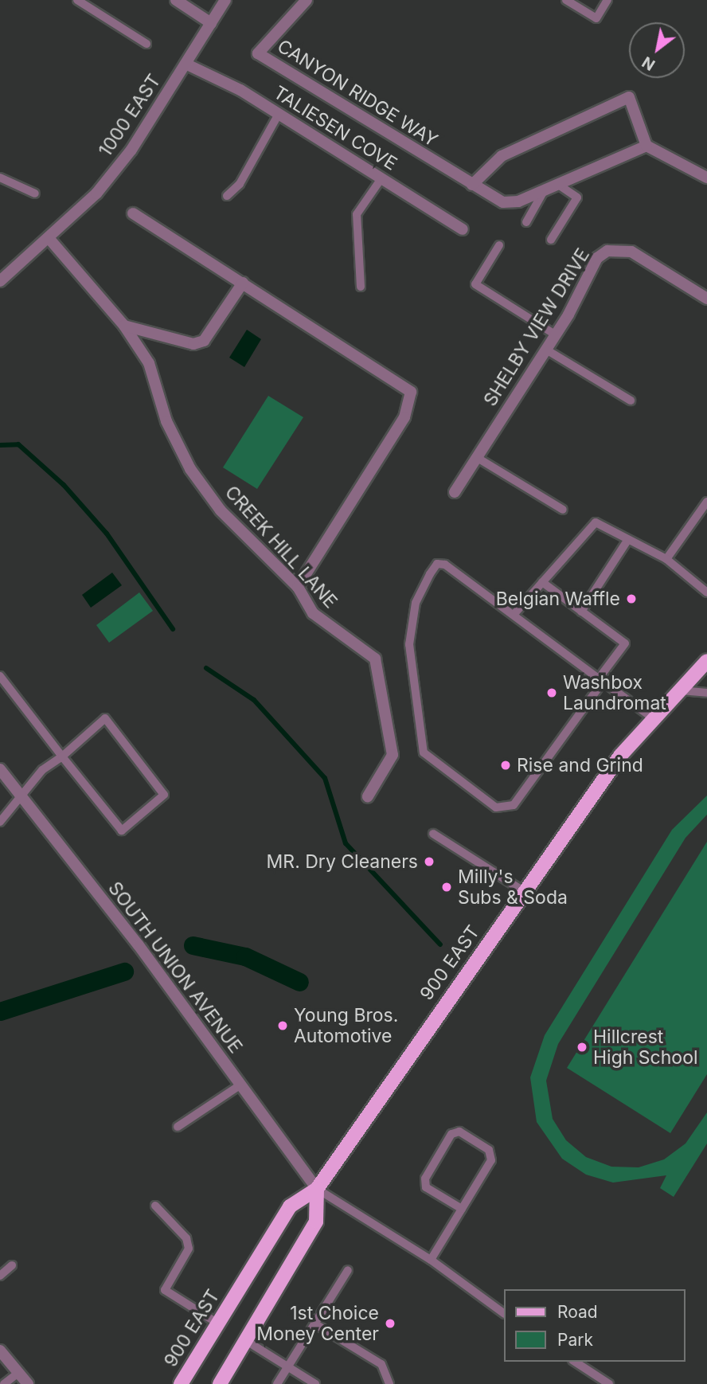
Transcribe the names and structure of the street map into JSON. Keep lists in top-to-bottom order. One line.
{"streets":{"main road":["900 EAST"],"street":["CANYON RIDGE WAY","1000 EAST","TALIESEN COVE","SHELBY VIEW DRIVE","CREEK HILL LANE","SOUTH UNION AVENUE"]},"crossings":[["1000 EAST","TALIESEN COVE"],["1000 EAST","CREEK HILL LANE"],["900 EAST","SOUTH UNION AVENUE"]],"places":["Belgian Waffle","Washbox Laundromat","Rise and Grind","MR. Dry Cleaners","Milly's Subs & Soda","Young Bros. Automotive","Hillcrest High School","1st Choice Money Center"],"legend":["Road","Park"],"north":"bottom left"}
